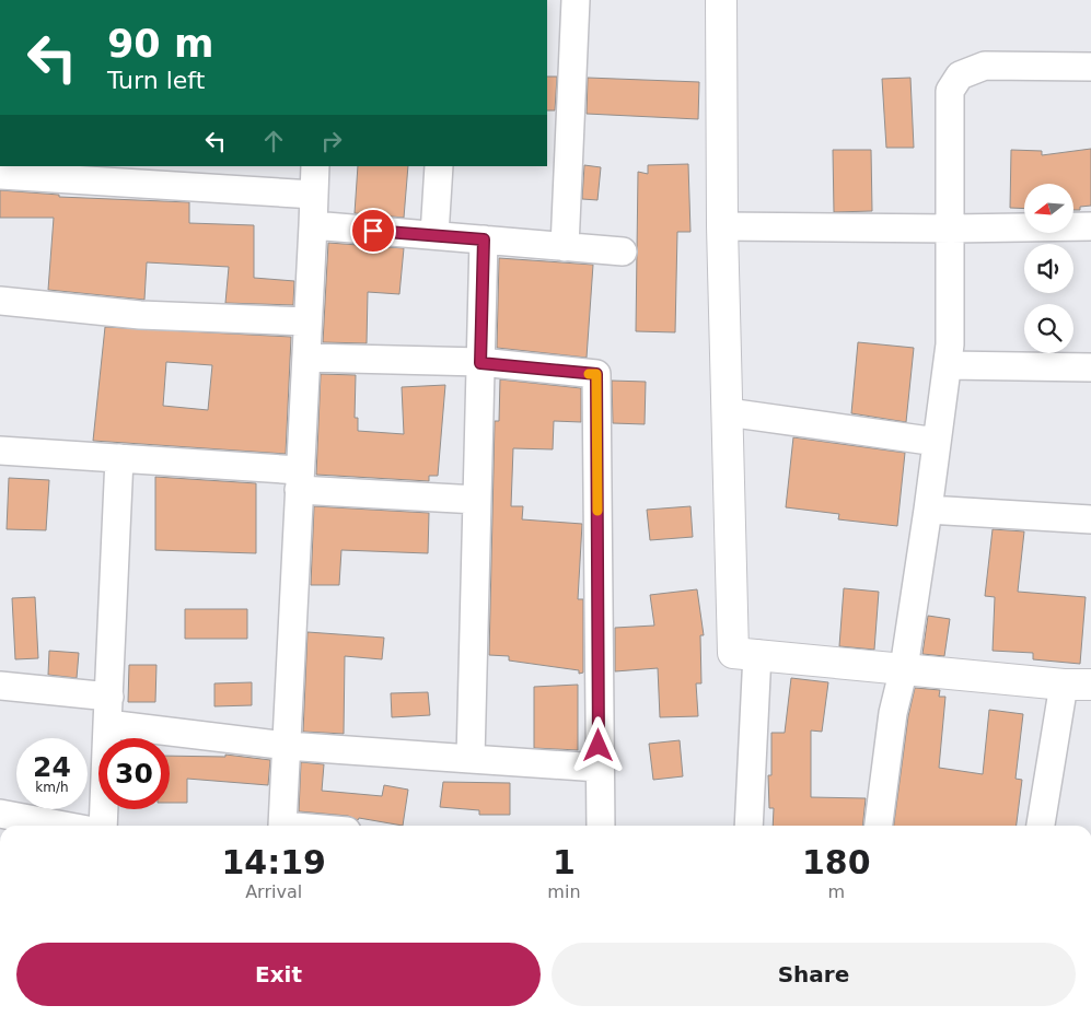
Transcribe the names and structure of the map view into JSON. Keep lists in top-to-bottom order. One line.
{"north":"left","page":{"turn":["90 m","Turn left"],"speed":"24 km/h","limit":"30","eta":["14:19","Arrival","1","min","180","m"],"buttons":["Exit","Share"]}}
